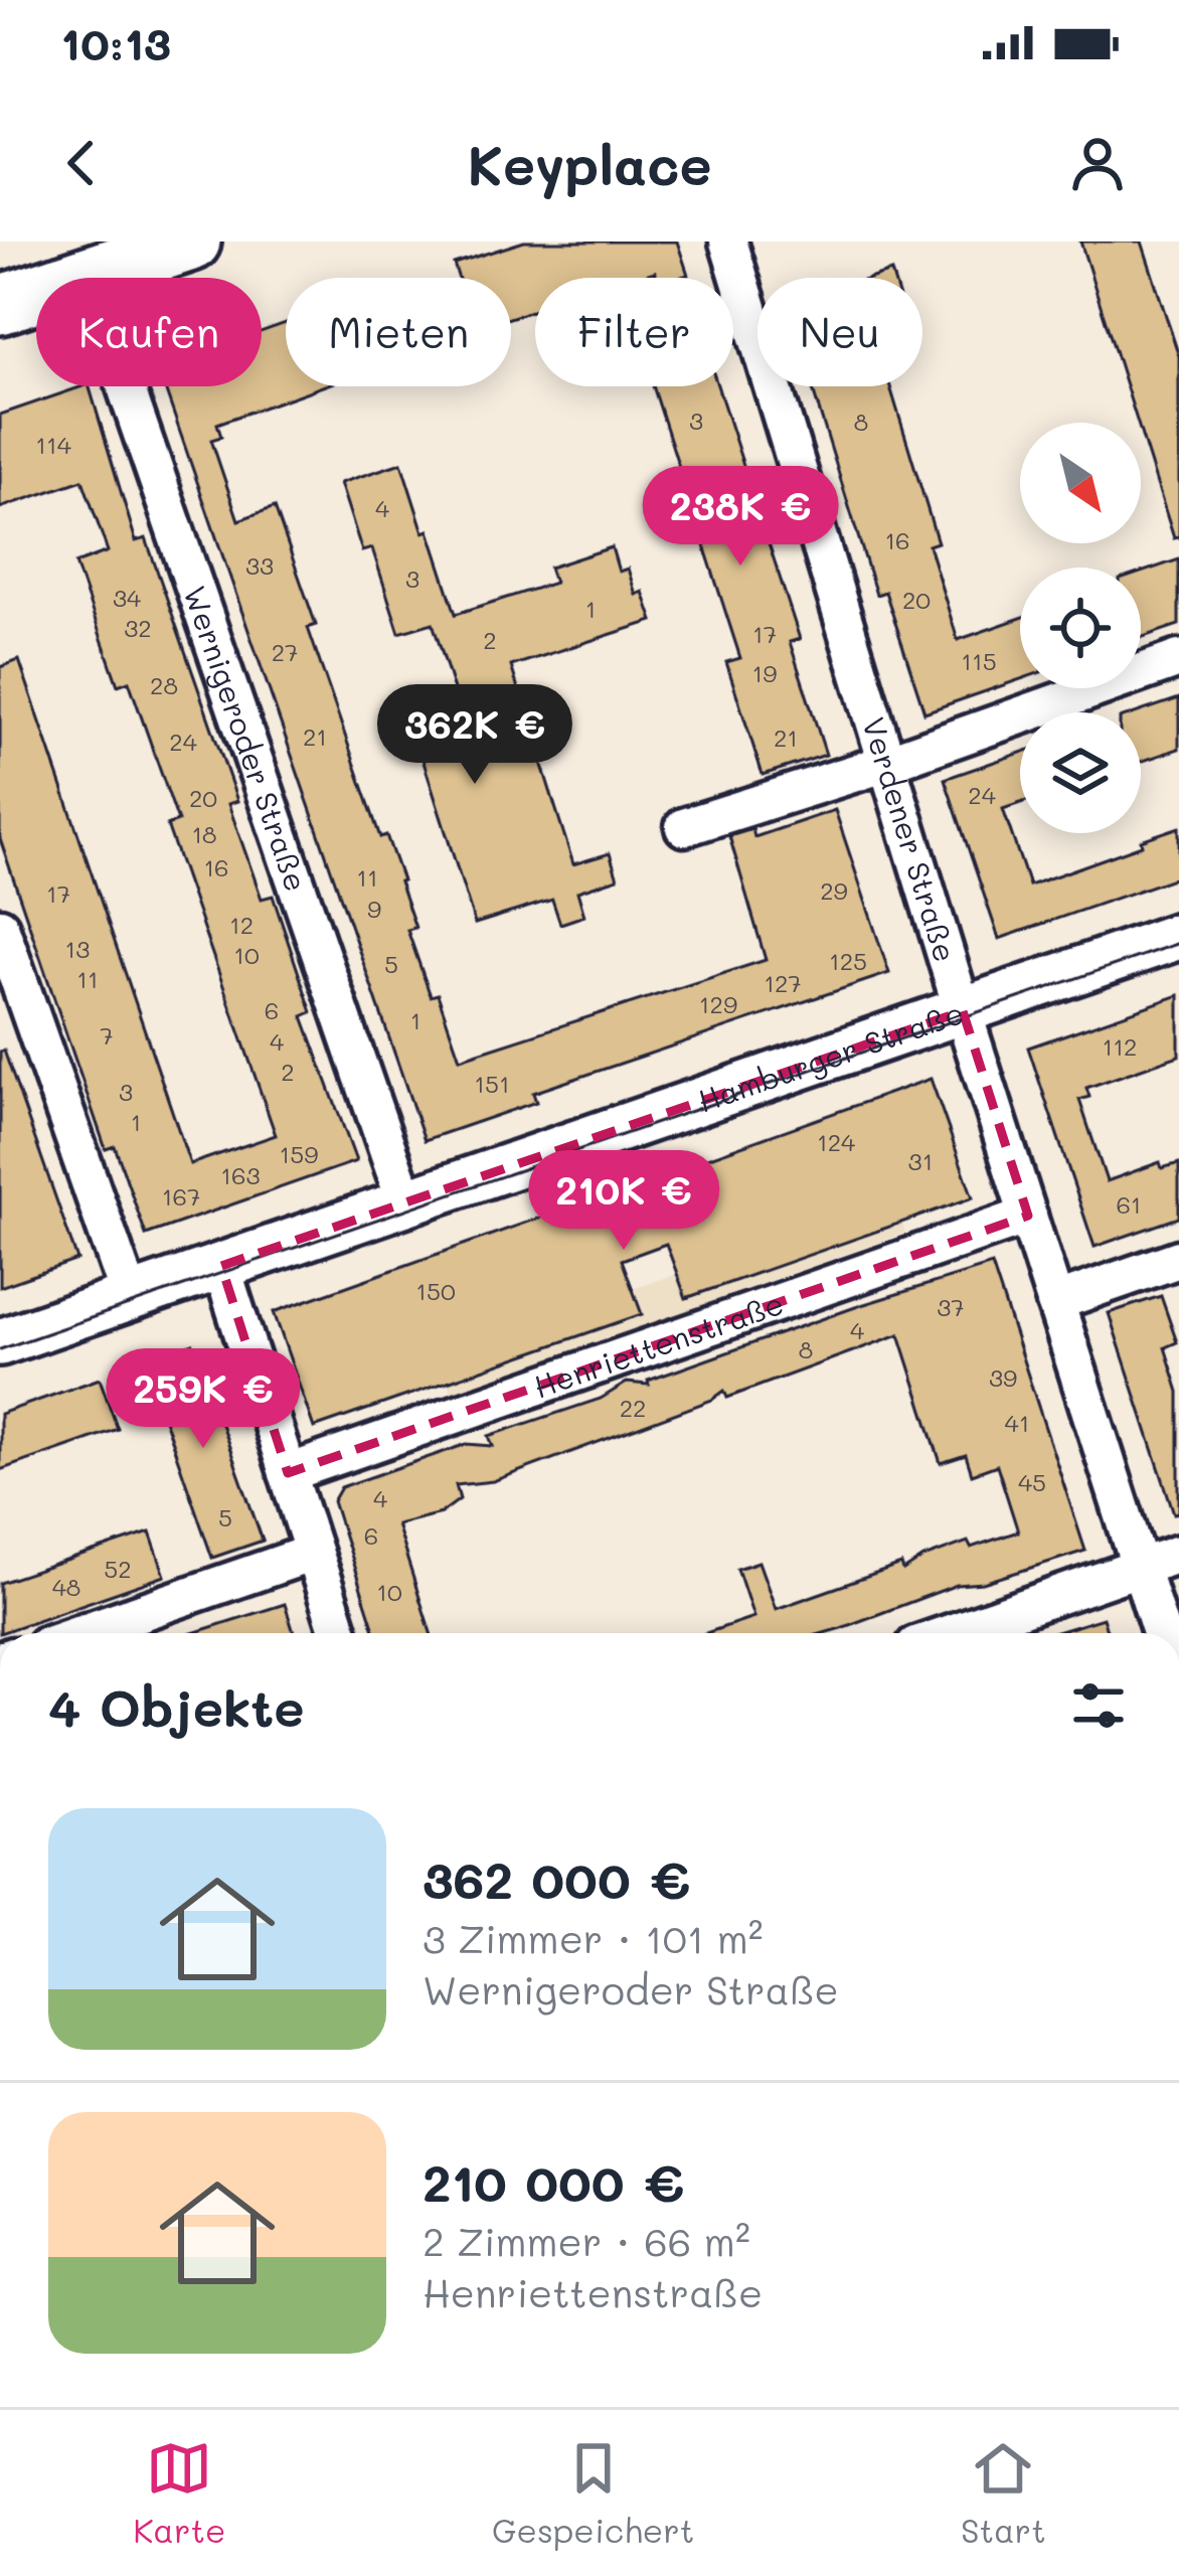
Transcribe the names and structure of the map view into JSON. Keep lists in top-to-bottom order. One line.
{"streets":{"street":["Wernigeroder Straße","Verdener Straße","Hamburger Straße","Henriettenstraße"]},"crossings":[["Wernigeroder Straße","Hamburger Straße"],["Verdener Straße","Hamburger Straße"],["Verdener Straße","Henriettenstraße"]],"house_numbers":["3","8","114","4","16","33","3","34","20","1","32","17","2","27","115","19","28","21","21","24","24","20","18","16","11","29","17","9","12","13","10","125","5","11","127","129","6","1","7","4","112","2","151","3","1","124","159","31","163","167","61","150","37","4","8","39","22","41","45","4","5","6","52","48","10"],"north":"bottom right","page":{"status":"10:13","header":"Keyplace","chip":["Kaufen","Mieten","Filter","Neu"],"price":["238K €","362K €","210K €","259K €"],"heading":"4 Objekte","list":[{"name":"362 000 €","note":"3 Zimmer · 101 m² · Wernigeroder Straße"},{"name":"210 000 €","note":"2 Zimmer · 66 m² · Henriettenstraße"}],"tabs":["Karte","Gespeichert","Start"]}}
